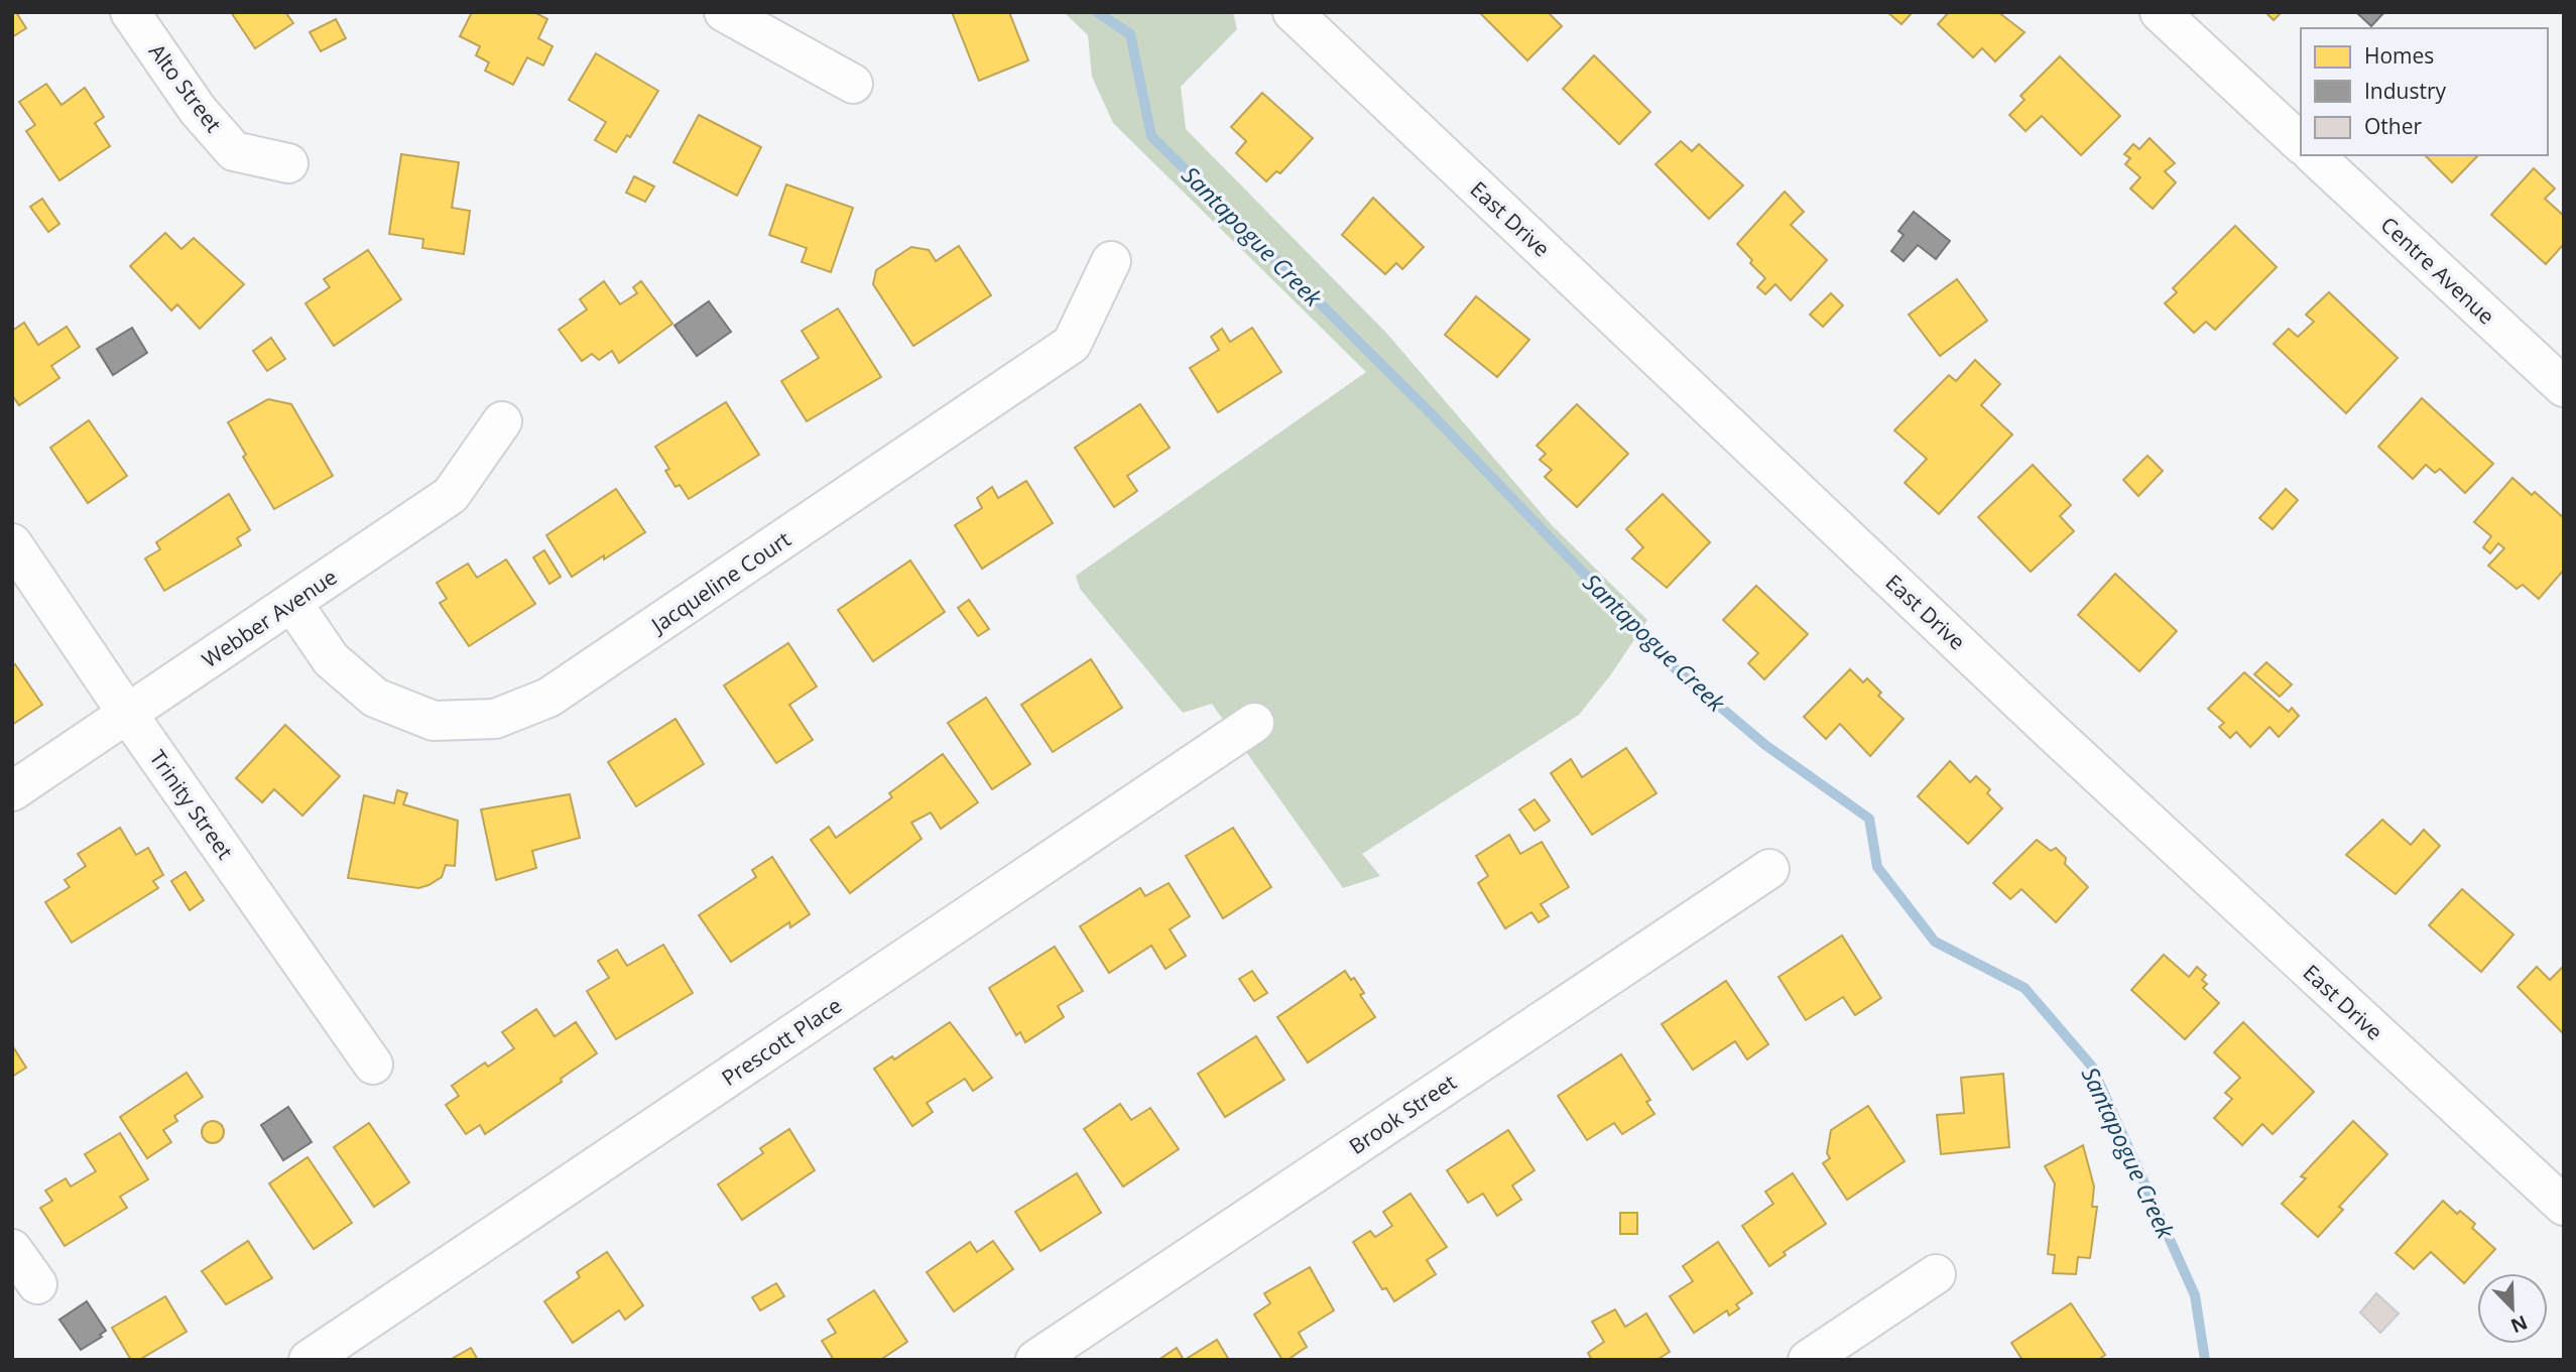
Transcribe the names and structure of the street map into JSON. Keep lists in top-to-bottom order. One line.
{"streets":{"street":["Alto Street","East Drive","Centre Avenue","Jacqueline Court","Webber Avenue","Trinity Street","Prescott Place","Brook Street"]},"crossings":[["Jacqueline Court","Webber Avenue"],["Webber Avenue","Trinity Street"]],"water":["Santapogue Creek"],"legend":["Homes","Industry","Other"],"north":"bottom right"}
